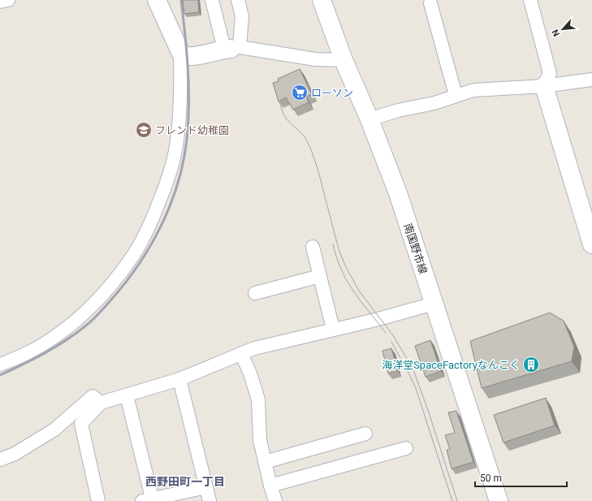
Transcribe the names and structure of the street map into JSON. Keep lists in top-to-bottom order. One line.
{"streets":{"main road":["南国野市線"]},"districts":["西野田町一丁目"],"places":{"supermarket":["ローソン"],"school or university":["フレンド幼稚園"],"building":["海洋堂SpaceFactoryなんこく"]},"scale_bar":"50 m","north":"bottom left"}
